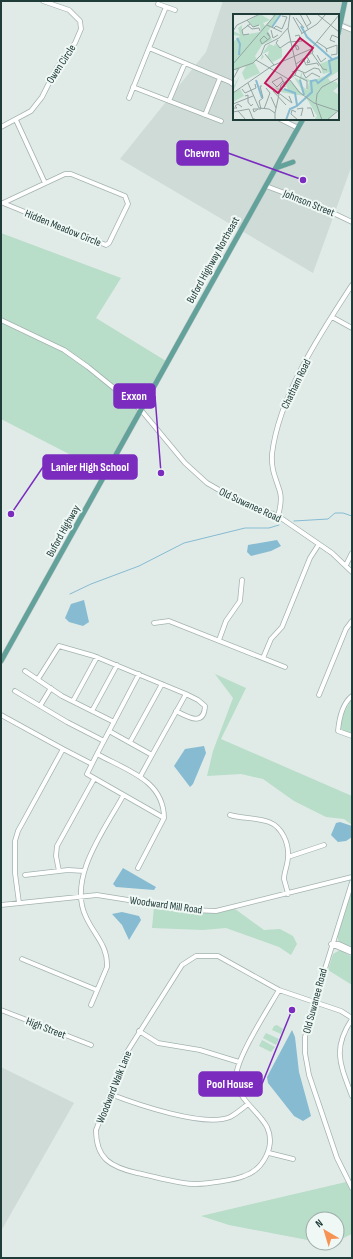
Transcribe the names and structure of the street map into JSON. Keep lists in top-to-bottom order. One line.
{"streets":{"main road":["Buford Highway Northeast","Buford Highway"],"street":["Owen Circle","Johnson Street","Hidden Meadow Circle","Chatham Road","Old Suwanee Road","Woodward Mill Road","High Street","Woodward Walk Lane"]},"crossings":[["Johnson Street","Buford Highway Northeast"],["Buford Highway Northeast","Old Suwanee Road"],["Buford Highway Northeast","Buford Highway"],["Chatham Road","Old Suwanee Road"],["Old Suwanee Road","Buford Highway"],["Old Suwanee Road","Woodward Walk Lane"]],"places":["Chevron","Exxon","Lanier High School","Pool House"],"north":"top left"}
